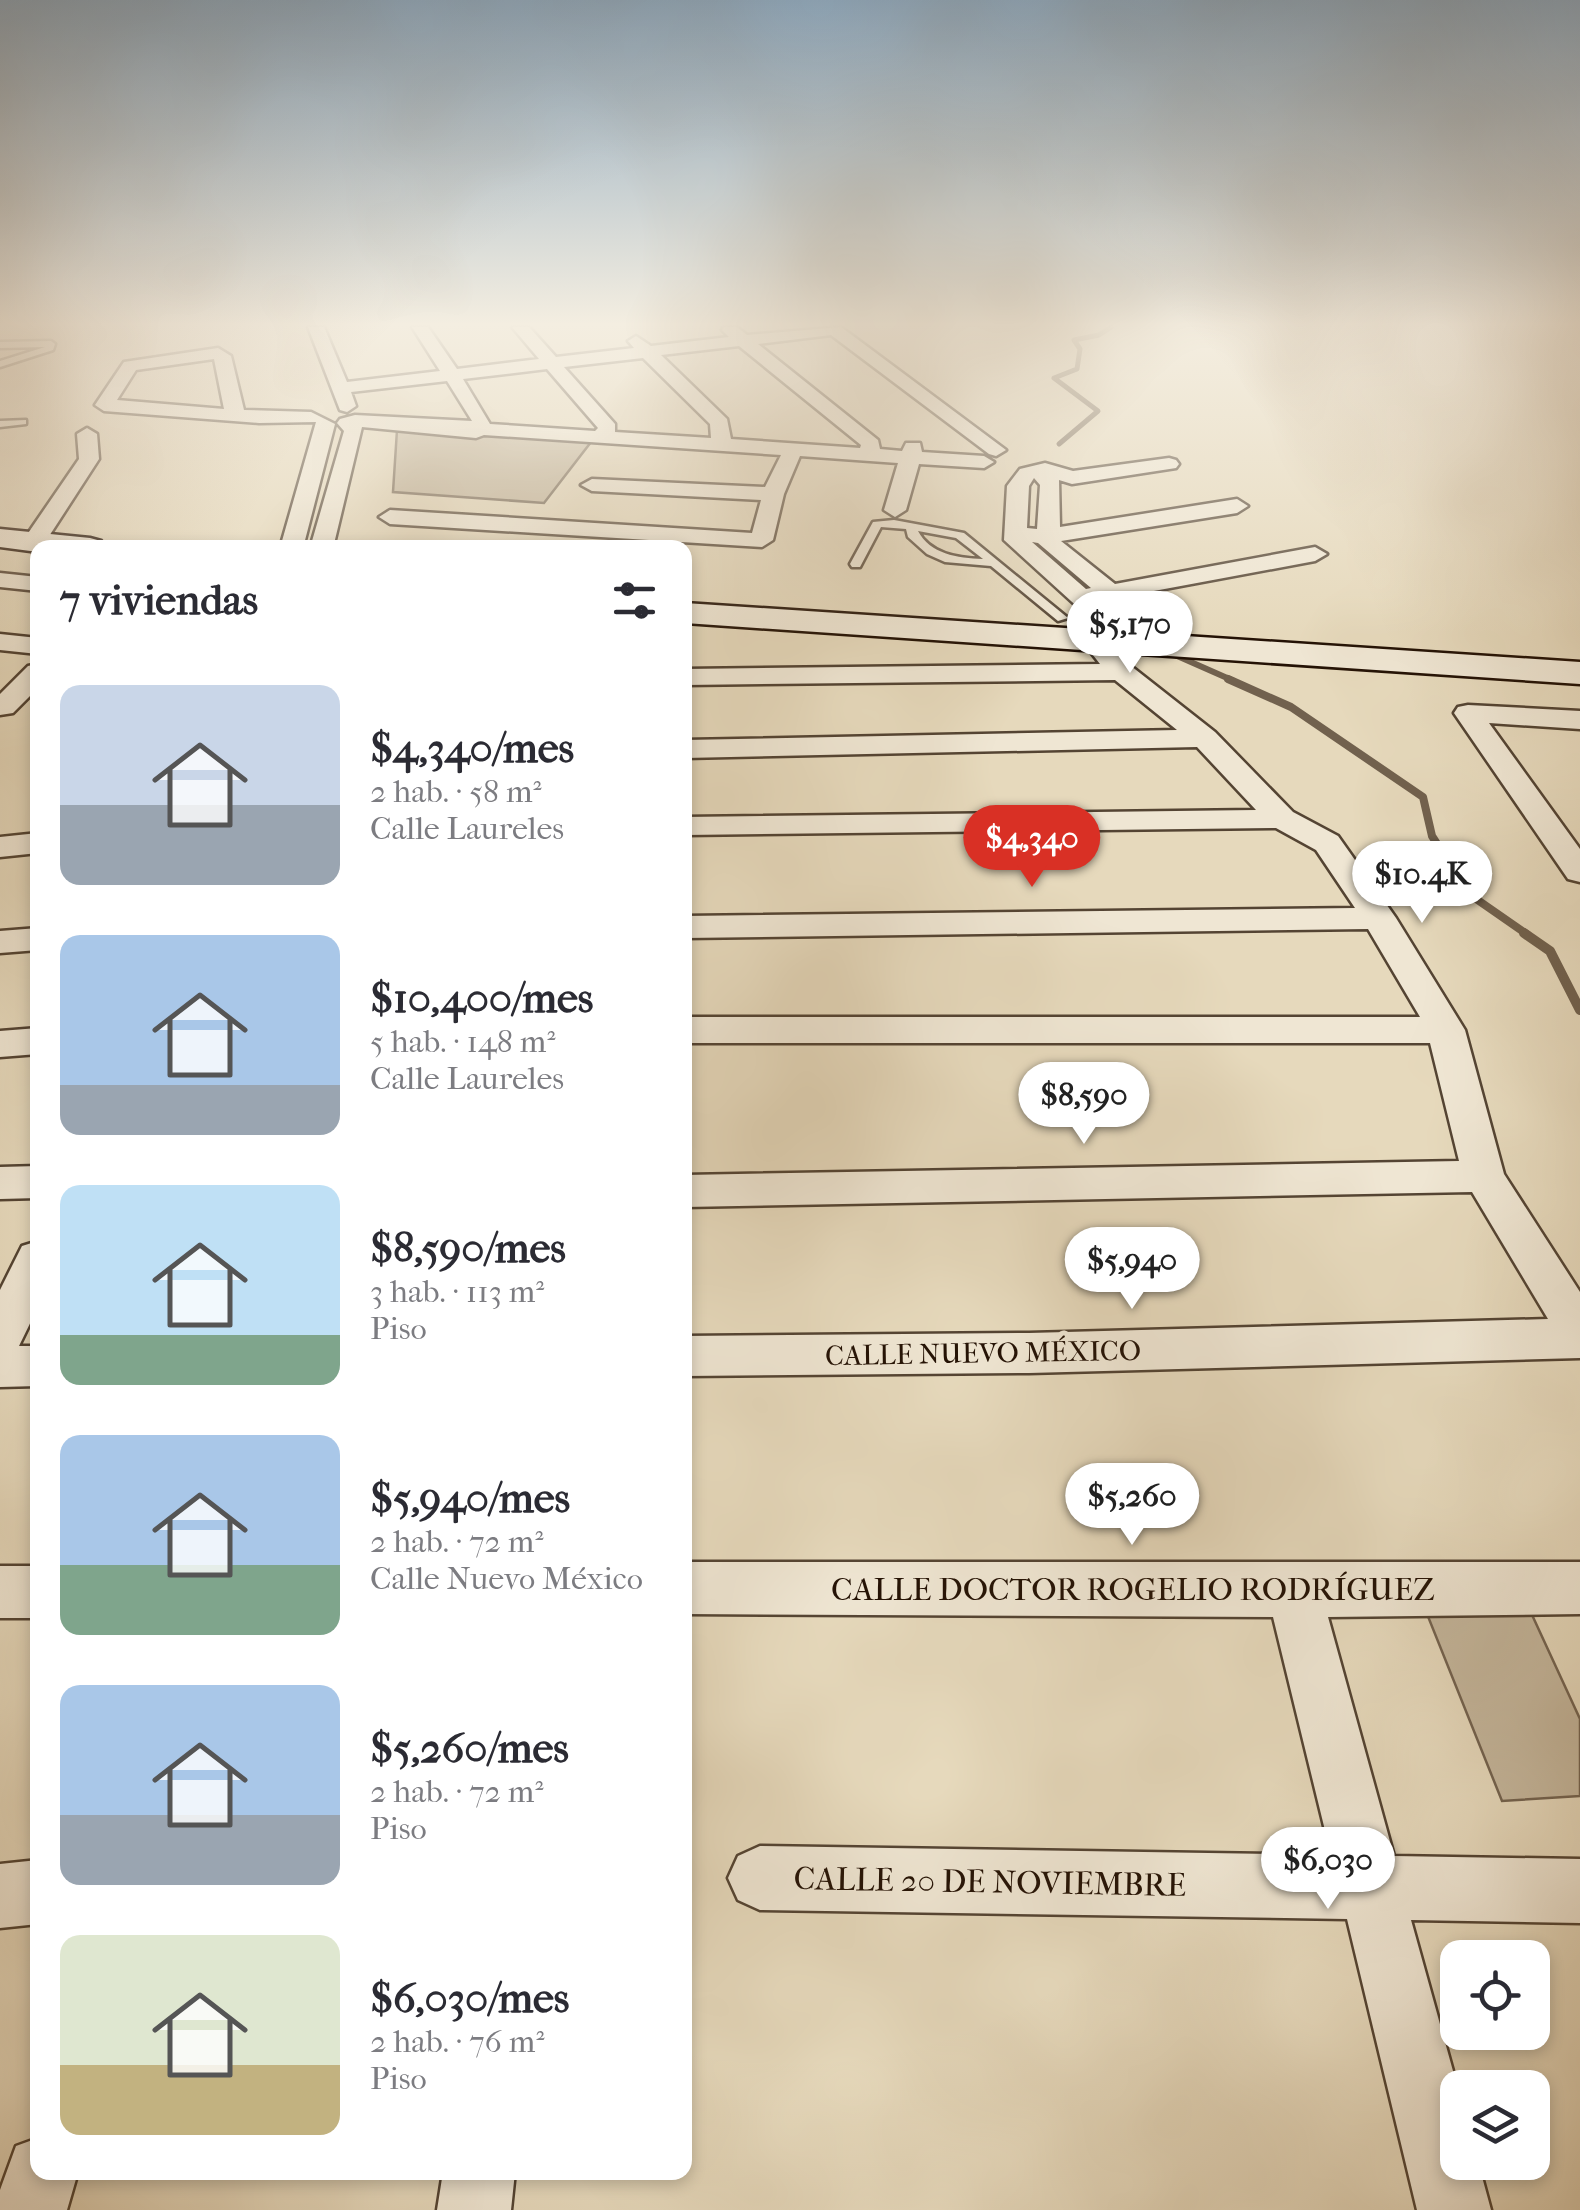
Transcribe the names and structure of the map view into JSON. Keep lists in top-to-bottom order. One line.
{"streets":{"street":["CALLE NUEVO MÉXICO","CALLE DOCTOR ROGELIO RODRÍGUEZ","CALLE 20 DE NOVIEMBRE"]},"page":{"heading":"7 viviendas","price":["$5,170","$4,340","$10.4K","$8,590","$5,940","$5,260","$6,030"],"list":[{"name":"$4,340/mes","note":"2 hab. · 58 m² · Calle Laureles"},{"name":"$10,400/mes","note":"5 hab. · 148 m² · Calle Laureles"},{"name":"$8,590/mes","note":"3 hab. · 113 m² · Piso"},{"name":"$5,940/mes","note":"2 hab. · 72 m² · Calle Nuevo México"},{"name":"$5,260/mes","note":"2 hab. · 72 m² · Piso"},{"name":"$6,030/mes","note":"2 hab. · 76 m² · Piso"}]}}
